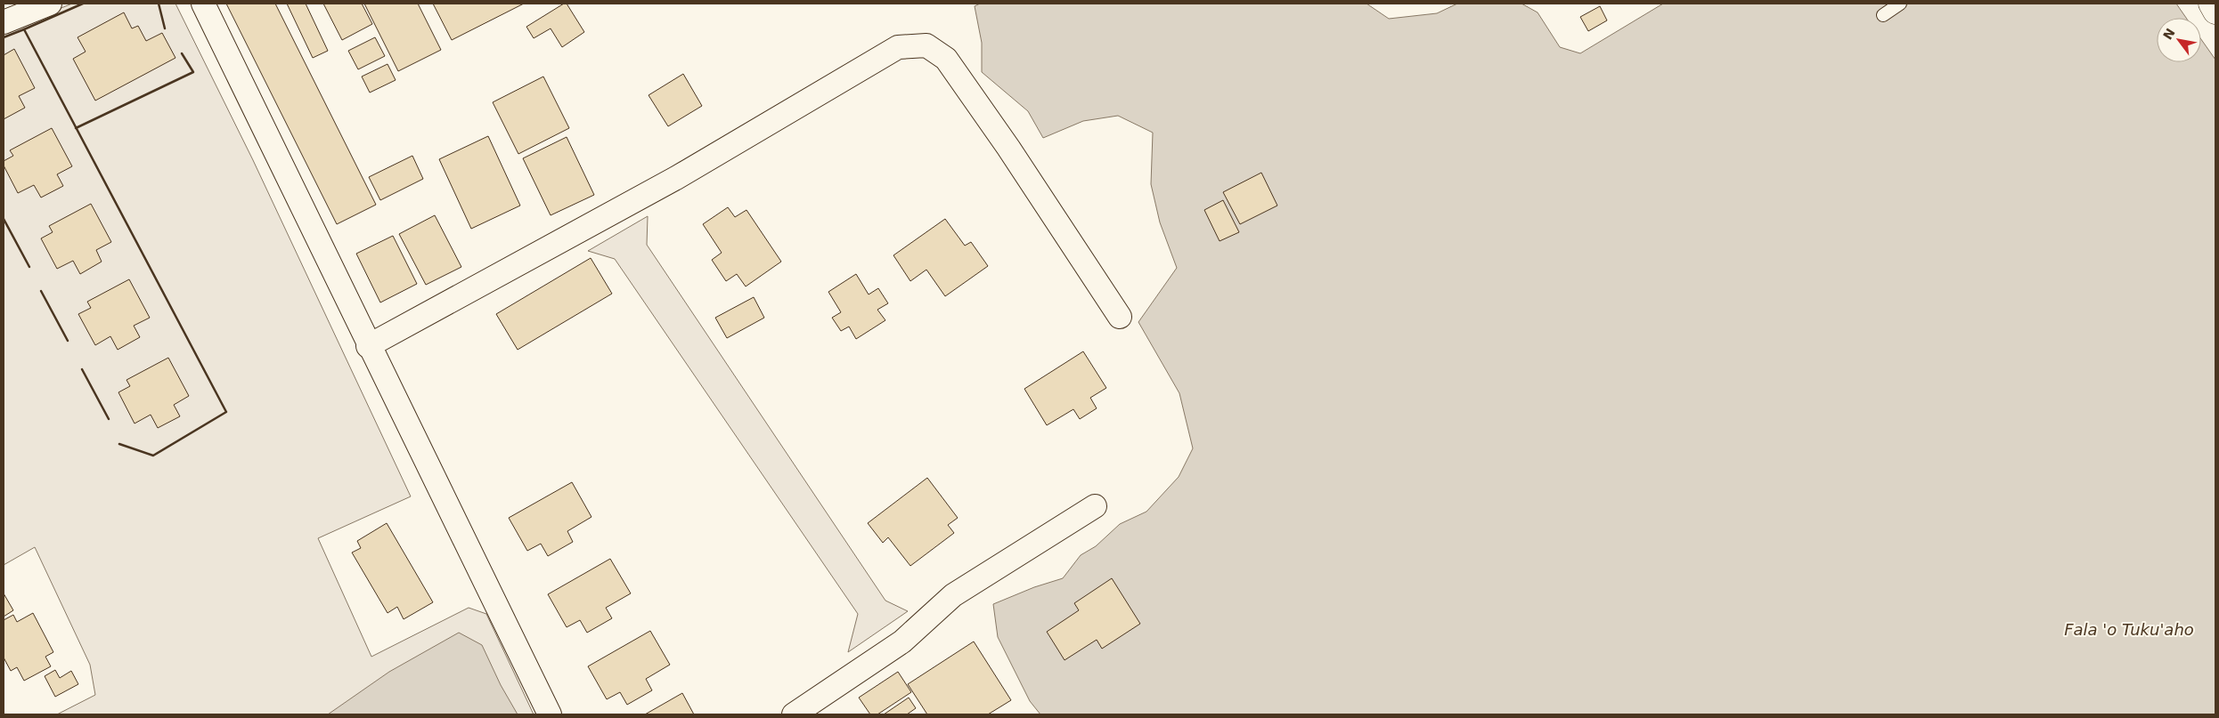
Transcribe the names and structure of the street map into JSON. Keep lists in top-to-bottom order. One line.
{"water":["Fala 'o Tuku'aho"],"north":"top left"}
